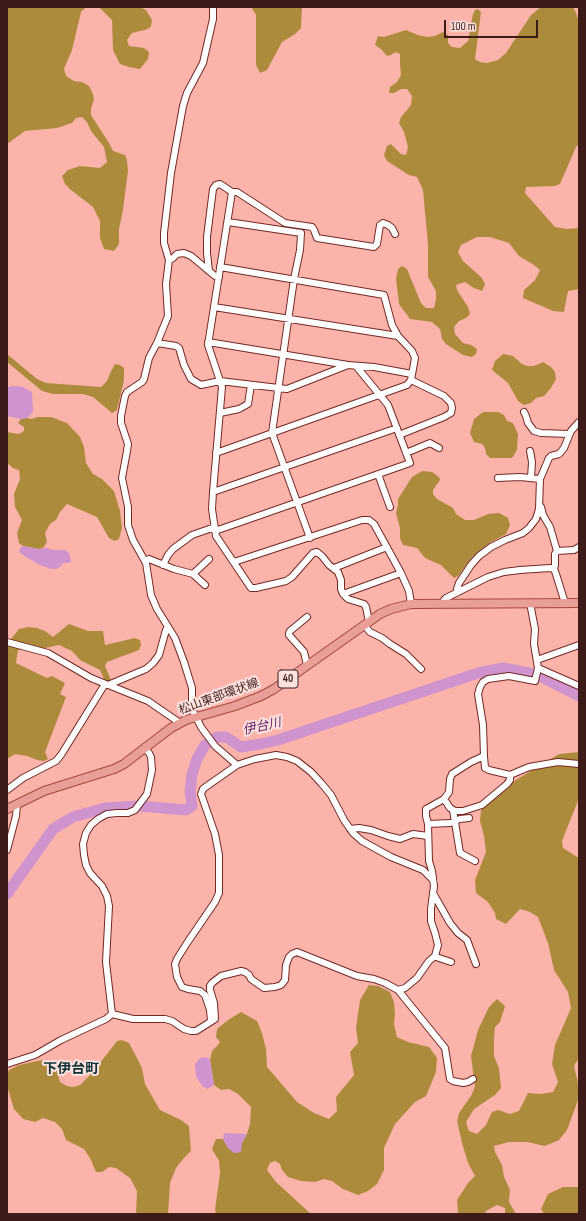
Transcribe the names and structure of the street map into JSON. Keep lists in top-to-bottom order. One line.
{"streets":{"main road":["40","松山東部環状線"]},"districts":["下伊台町"],"water":["伊台川"],"scale_bar":"100 m"}
